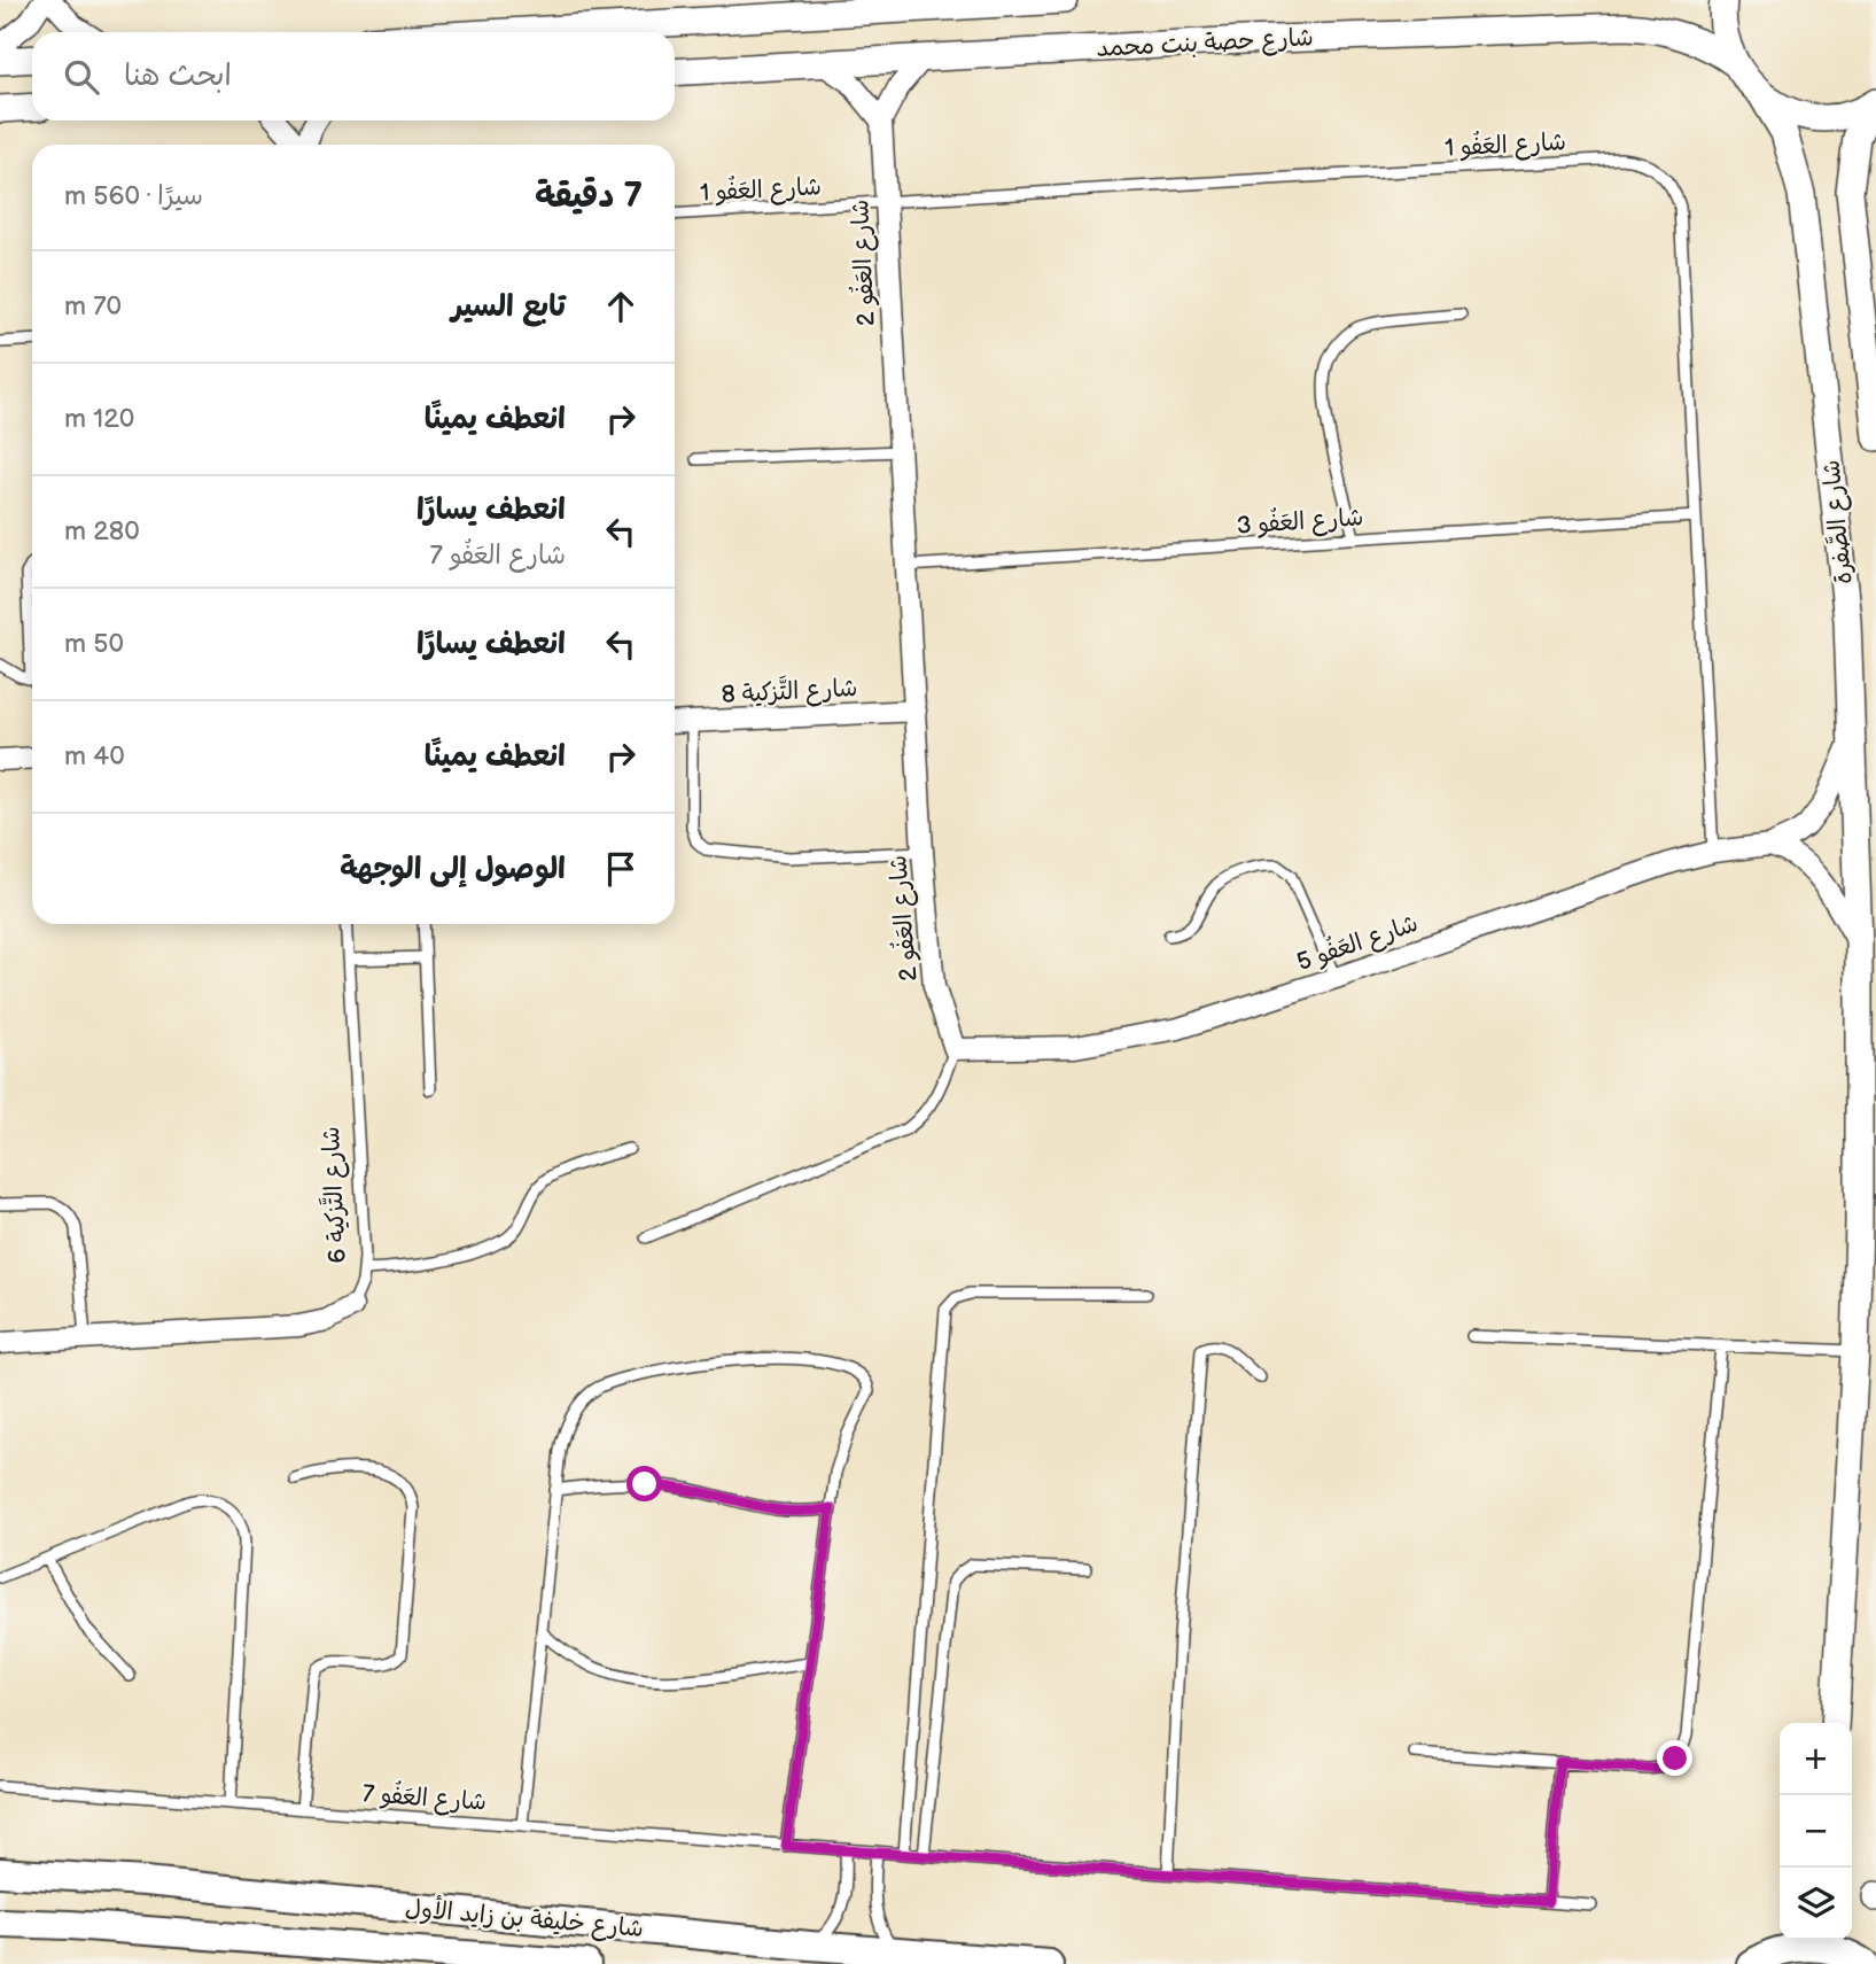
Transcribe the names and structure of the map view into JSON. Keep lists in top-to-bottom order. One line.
{"streets":{"main road":["شارع خليفة بن زايد الأول"],"street":["شارع حصة بنت محمد","شارع العَفُو 2","شارع الصَّفرة","شارع التَّزكية 8","شارع العَفُو 5","شارع التَّزكية 6"],"lane":["شارع العَفُو 1","شارع العَفُو 3","شارع العَفُو 7"]},"crossings":[["شارع حصة بنت محمد","شارع الصَّفرة"],["شارع العَفُو 1","شارع العَفُو 2"],["شارع العَفُو 1","شارع العَفُو 3"],["شارع العَفُو 1","شارع العَفُو 5"],["شارع العَفُو 2","شارع العَفُو 3"],["شارع العَفُو 2","شارع التَّزكية 8"],["شارع العَفُو 2","شارع العَفُو 5"],["شارع الصَّفرة","شارع العَفُو 5"]],"page":{"search":"ابحث هنا","heading":["7 دقيقة","سيرًا · 560 m"],"list":[["تابع السير","70 m"],["انعطف يمينًا","120 m"],["انعطف يسارًا","شارع العَفُو 7","280 m"],["انعطف يسارًا","50 m"],["انعطف يمينًا","40 m"],"الوصول إلى الوجهة"],"map_buttons":["+","−"]}}
